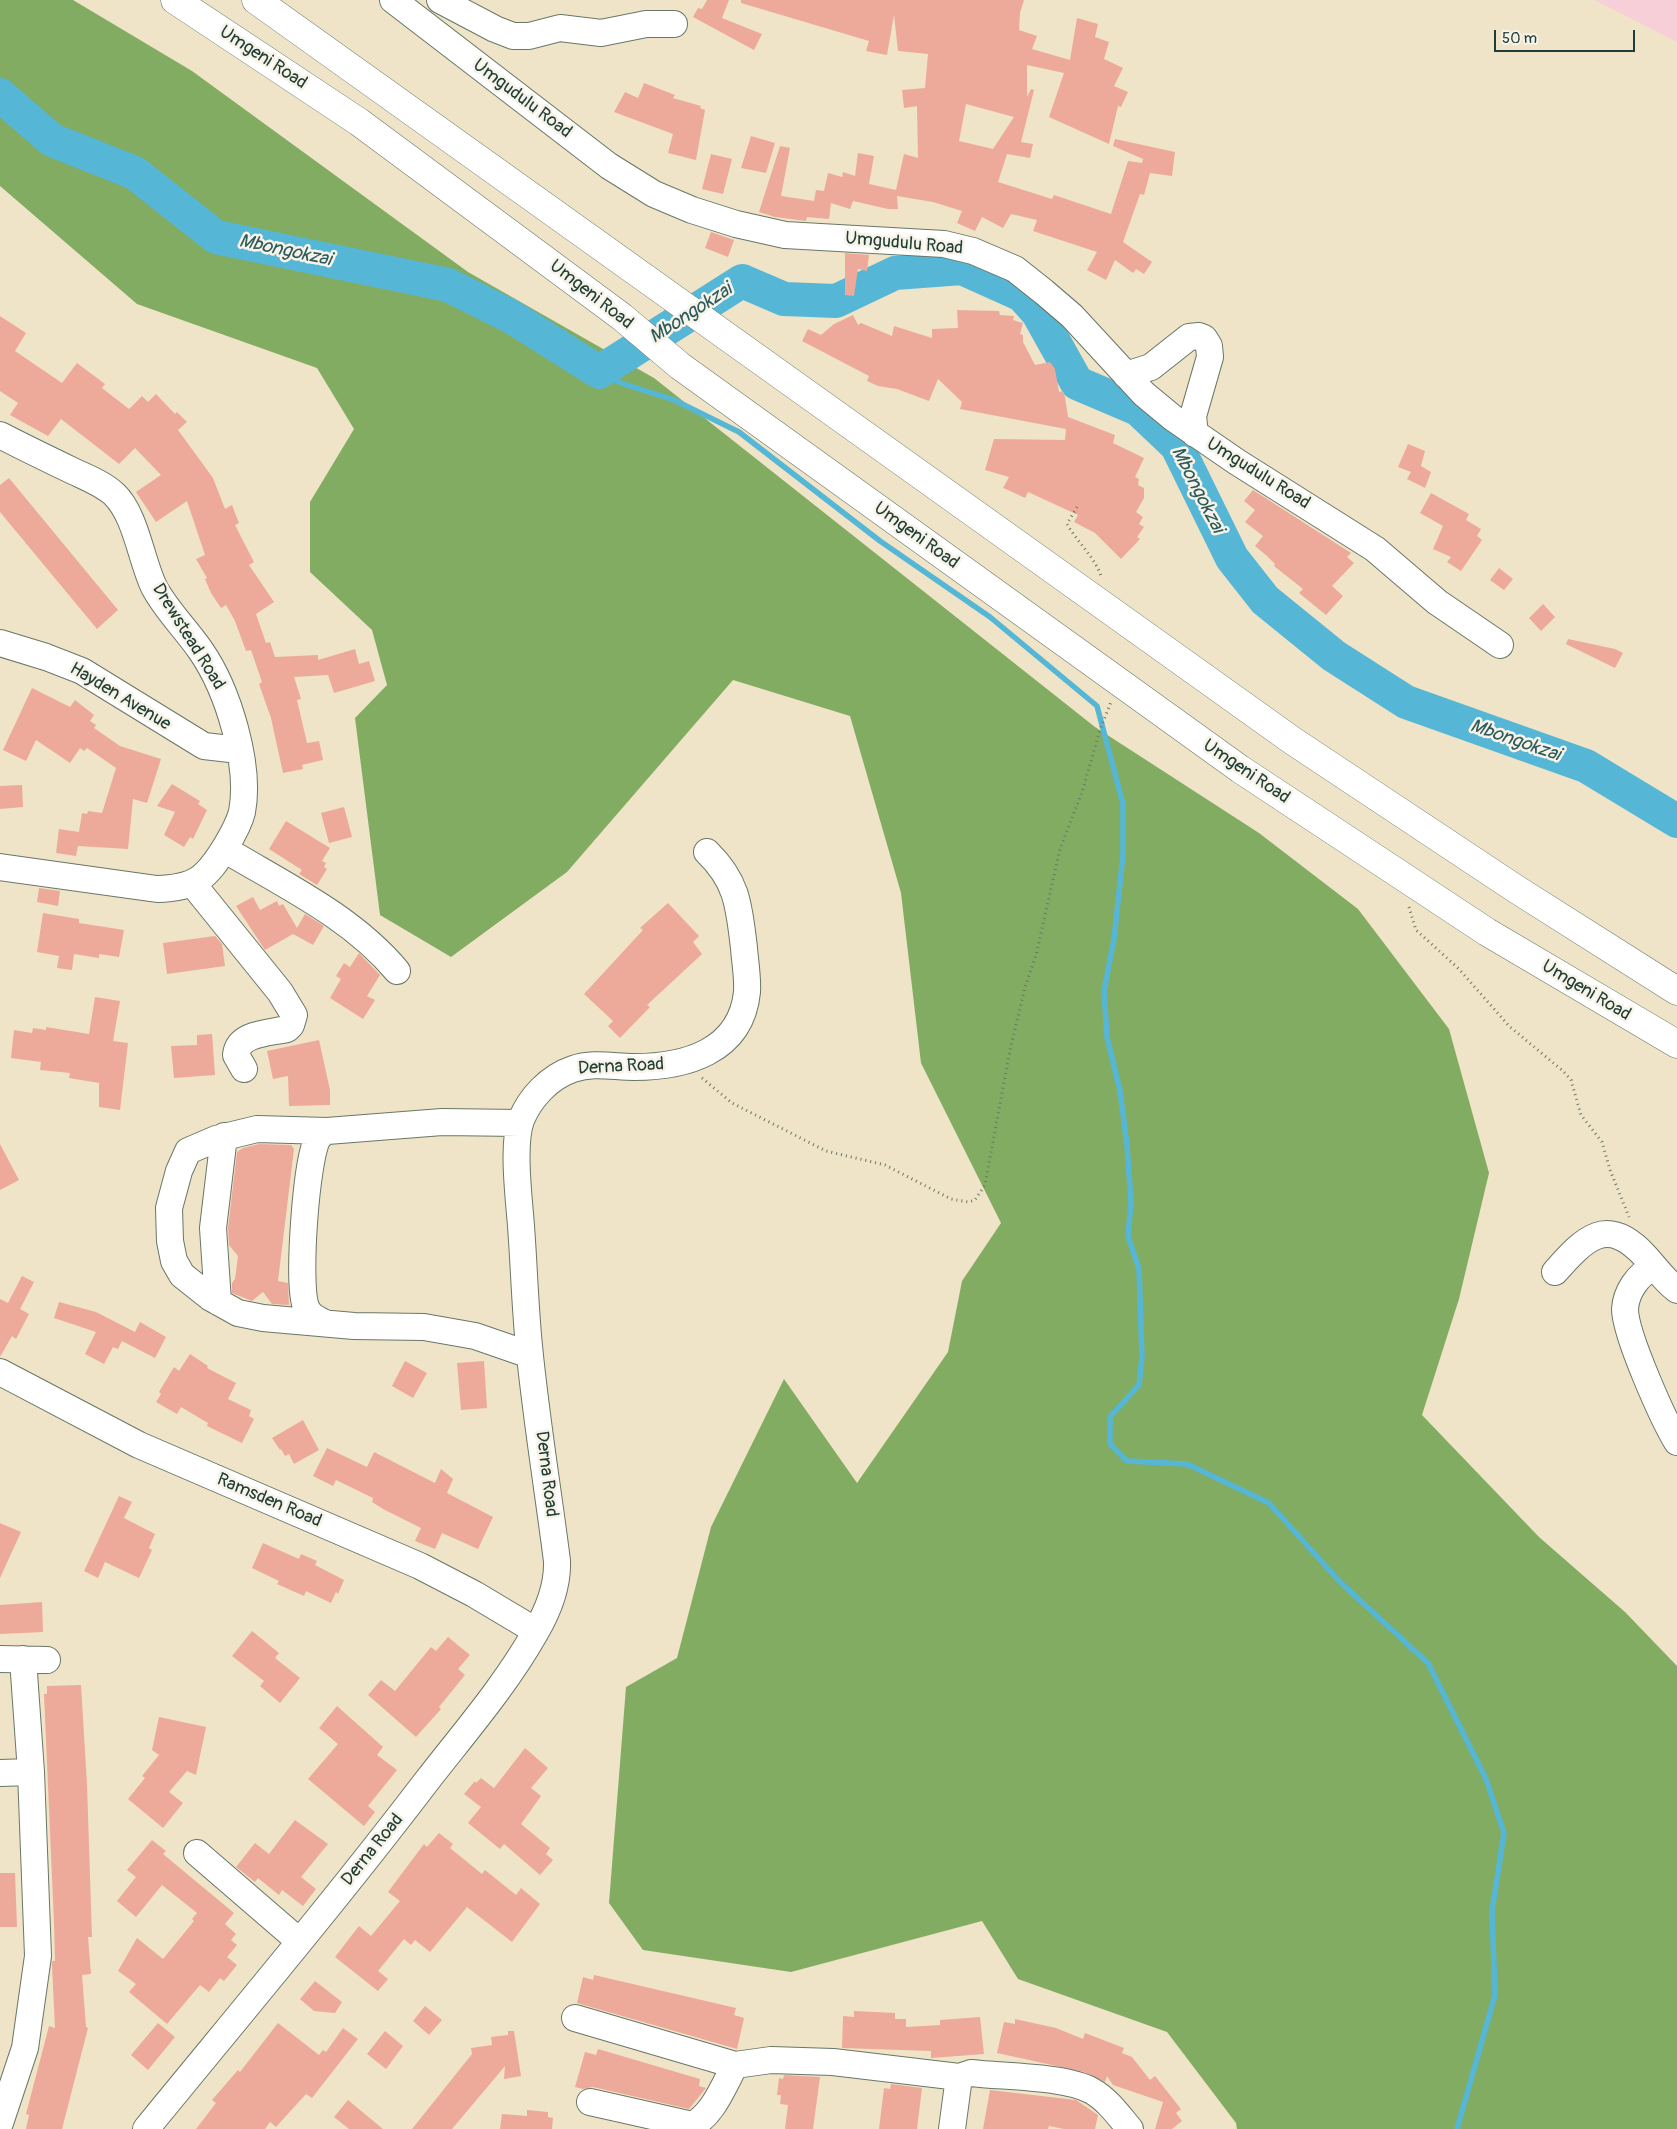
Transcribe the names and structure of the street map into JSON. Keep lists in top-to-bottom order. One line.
{"streets":{"highway":["Umgeni Road"],"street":["Umgudulu Road","Drewstead Road","Hayden Avenue","Derna Road","Ramsden Road"]},"crossings":[["Drewstead Road","Hayden Avenue"],["Derna Road","Ramsden Road"]],"water":["Mbongokzai"],"scale_bar":"50 m"}
